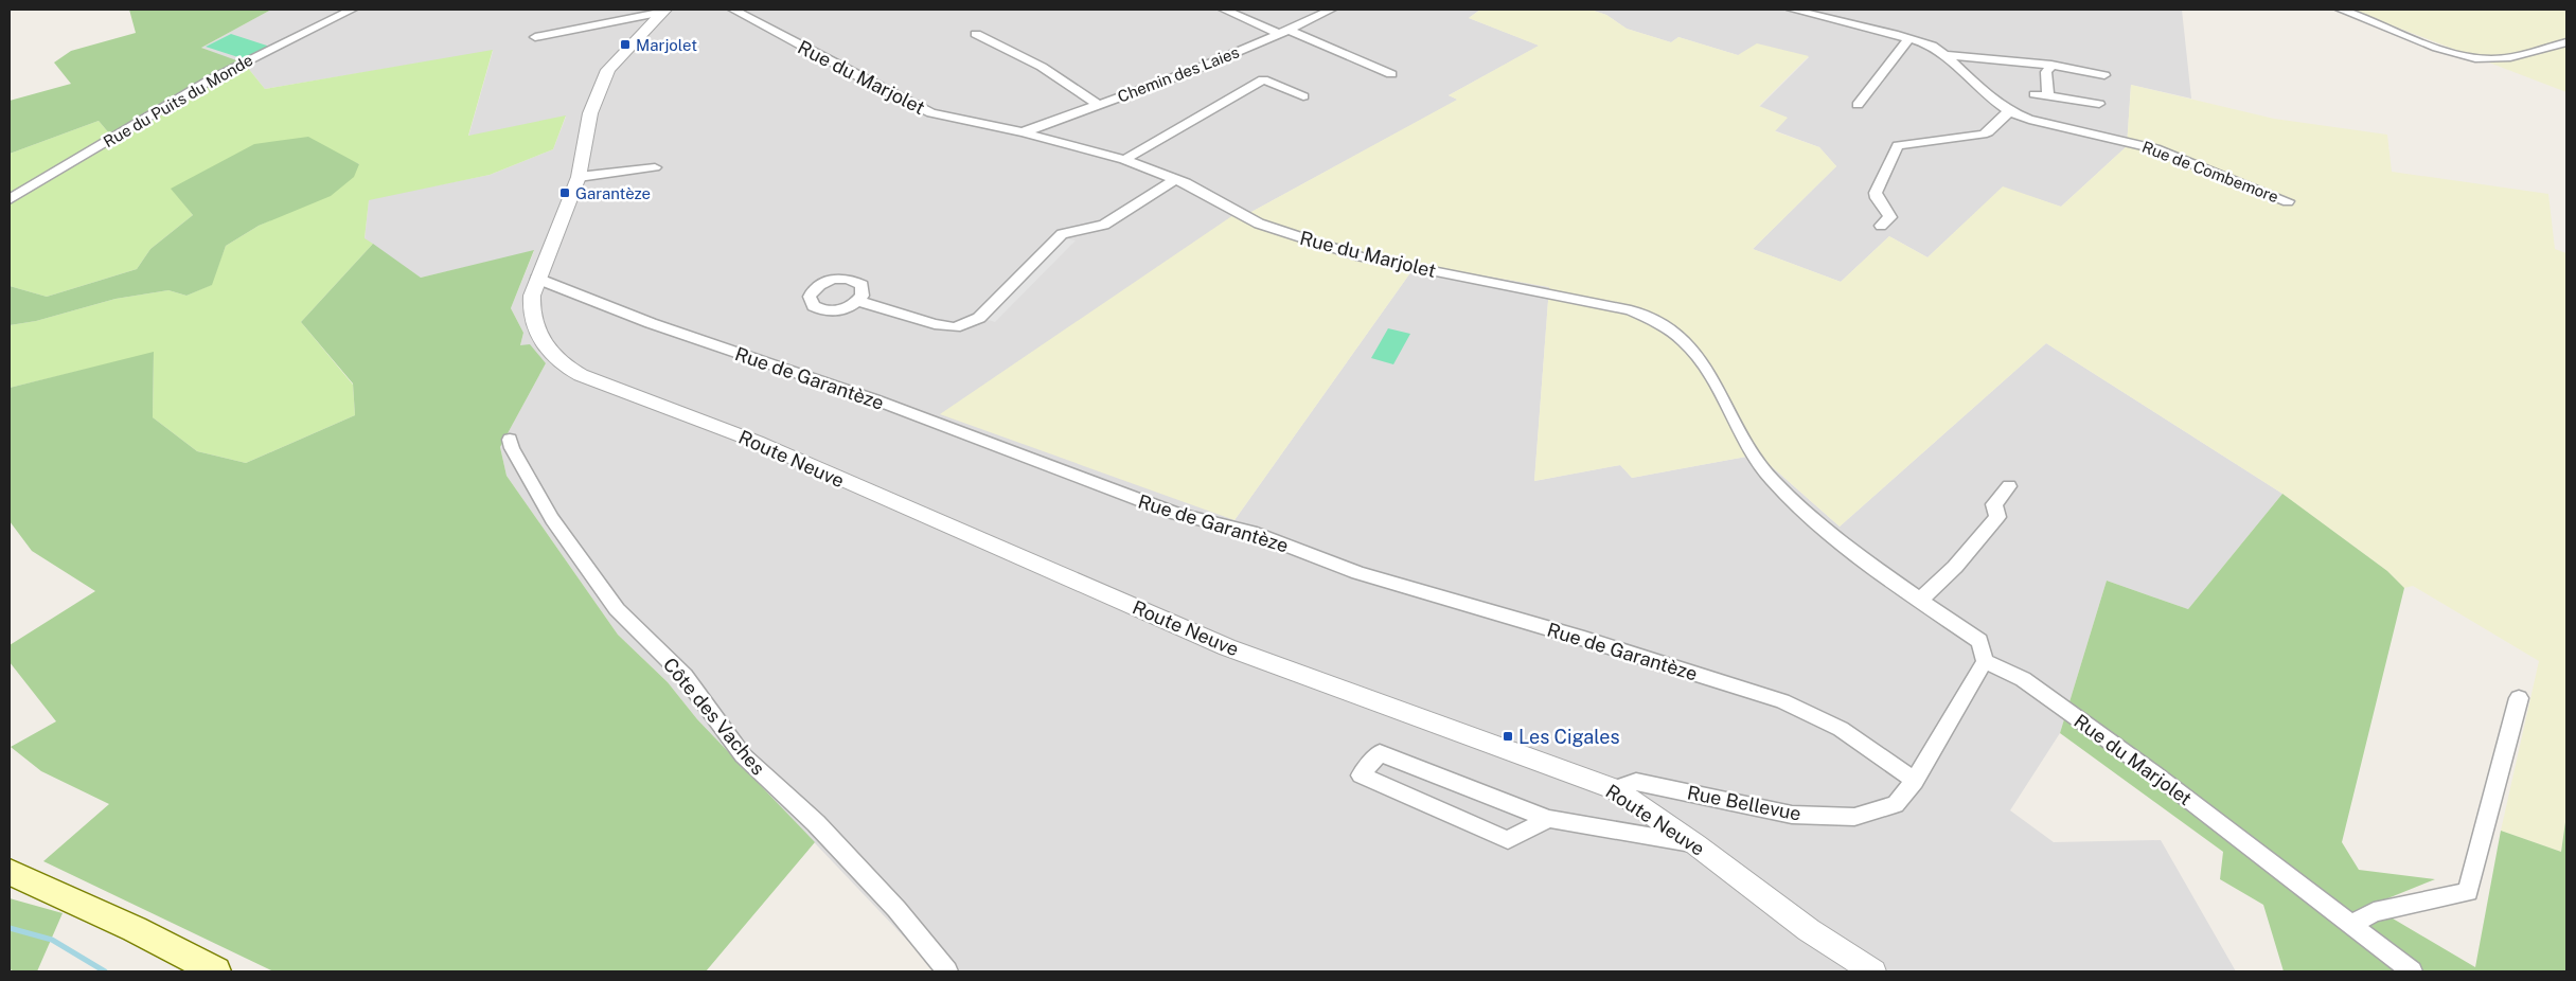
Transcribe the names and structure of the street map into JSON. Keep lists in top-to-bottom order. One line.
{"streets":{"street":["Chemin des Laies","Rue du Marjolet","Rue du Puits du Monde","Rue de Combemore","Rue de Garantèze","Route Neuve","Côte des Vaches","Rue Bellevue"]},"crossings":[["Chemin des Laies","Rue du Marjolet"],["Rue du Marjolet","Rue Bellevue"],["Rue de Garantèze","Route Neuve"],["Rue de Garantèze","Rue Bellevue"],["Route Neuve","Rue Bellevue"]],"places":{"transit":["Marjolet","Garantèze","Les Cigales"]}}
